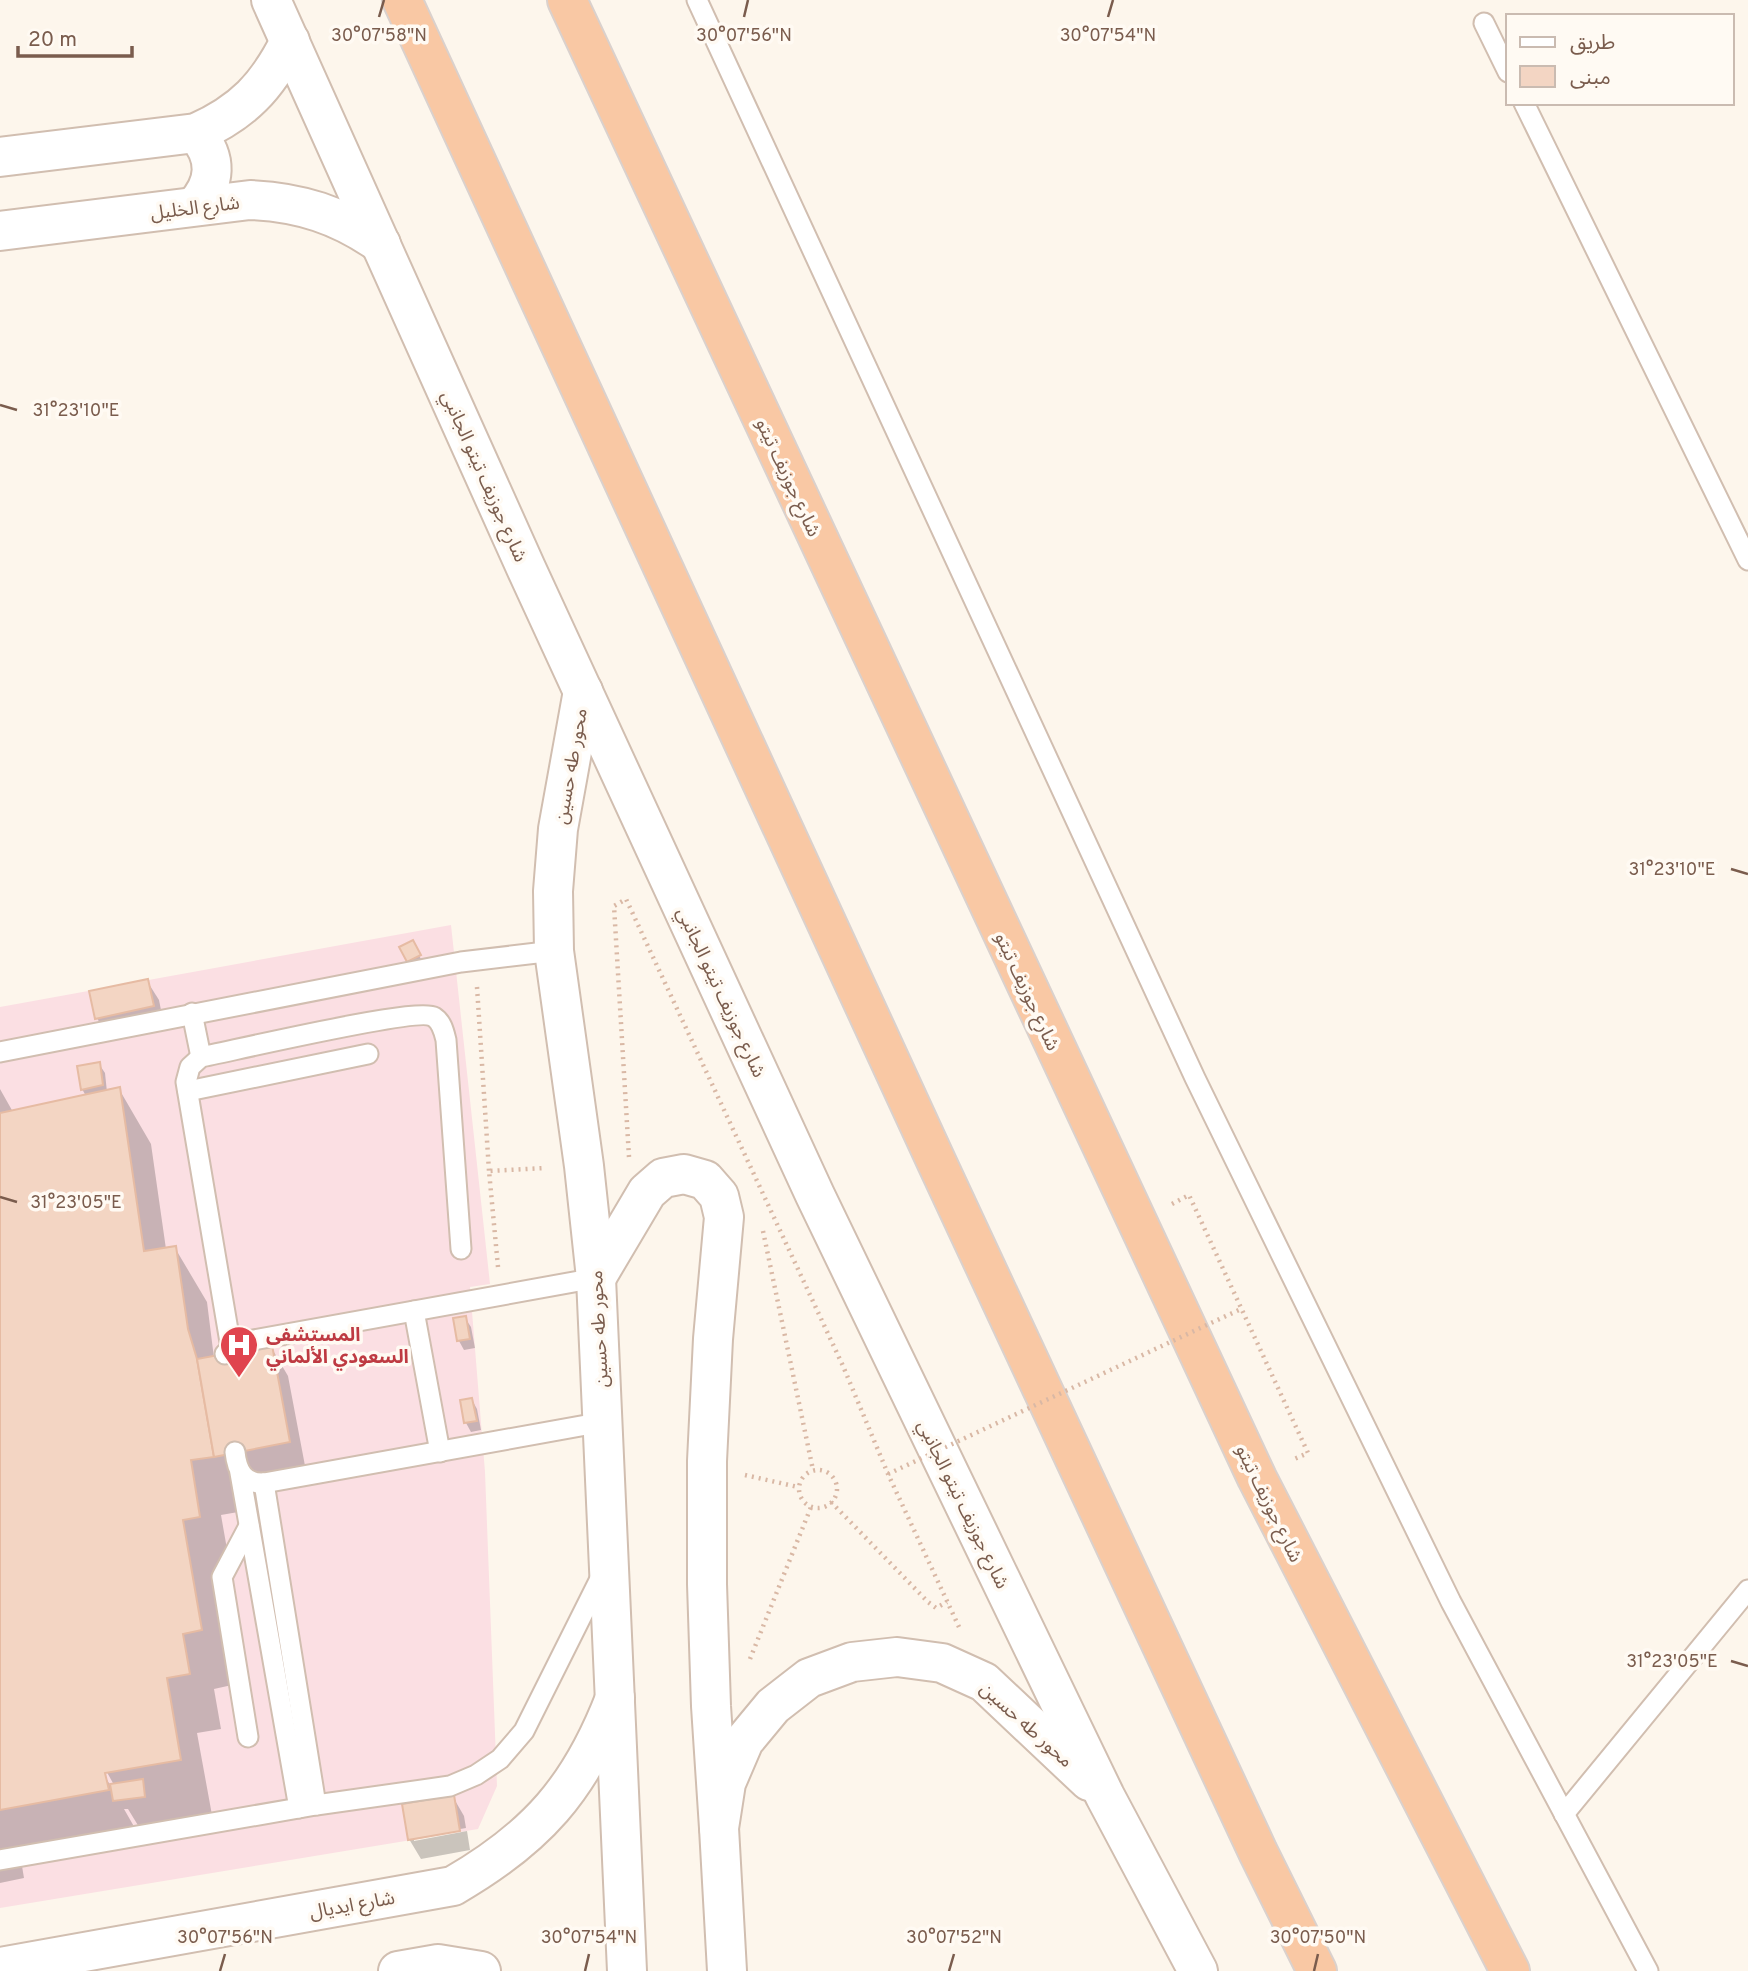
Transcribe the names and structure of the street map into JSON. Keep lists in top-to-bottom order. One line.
{"streets":{"highway":["شارع جوزيف تيتو"],"street":["شارع الخليل","شارع جوزيف تيتو الجانبي","محور طه حسين","شارع ايديال"]},"crossings":[["شارع الخليل","شارع جوزيف تيتو الجانبي"],["شارع جوزيف تيتو الجانبي","محور طه حسين"],["محور طه حسين","شارع ايديال"]],"places":{"hospital":["المستشفى السعودي الألماني"]},"legend":["طريق","مبنى"],"scale_bar":"20 m","coordinates":["30°07'56\"N","30°07'54\"N","30°07'58\"N","31°23'10\"E","31°23'05\"E","30°07'52\"N","30°07'50\"N"]}
